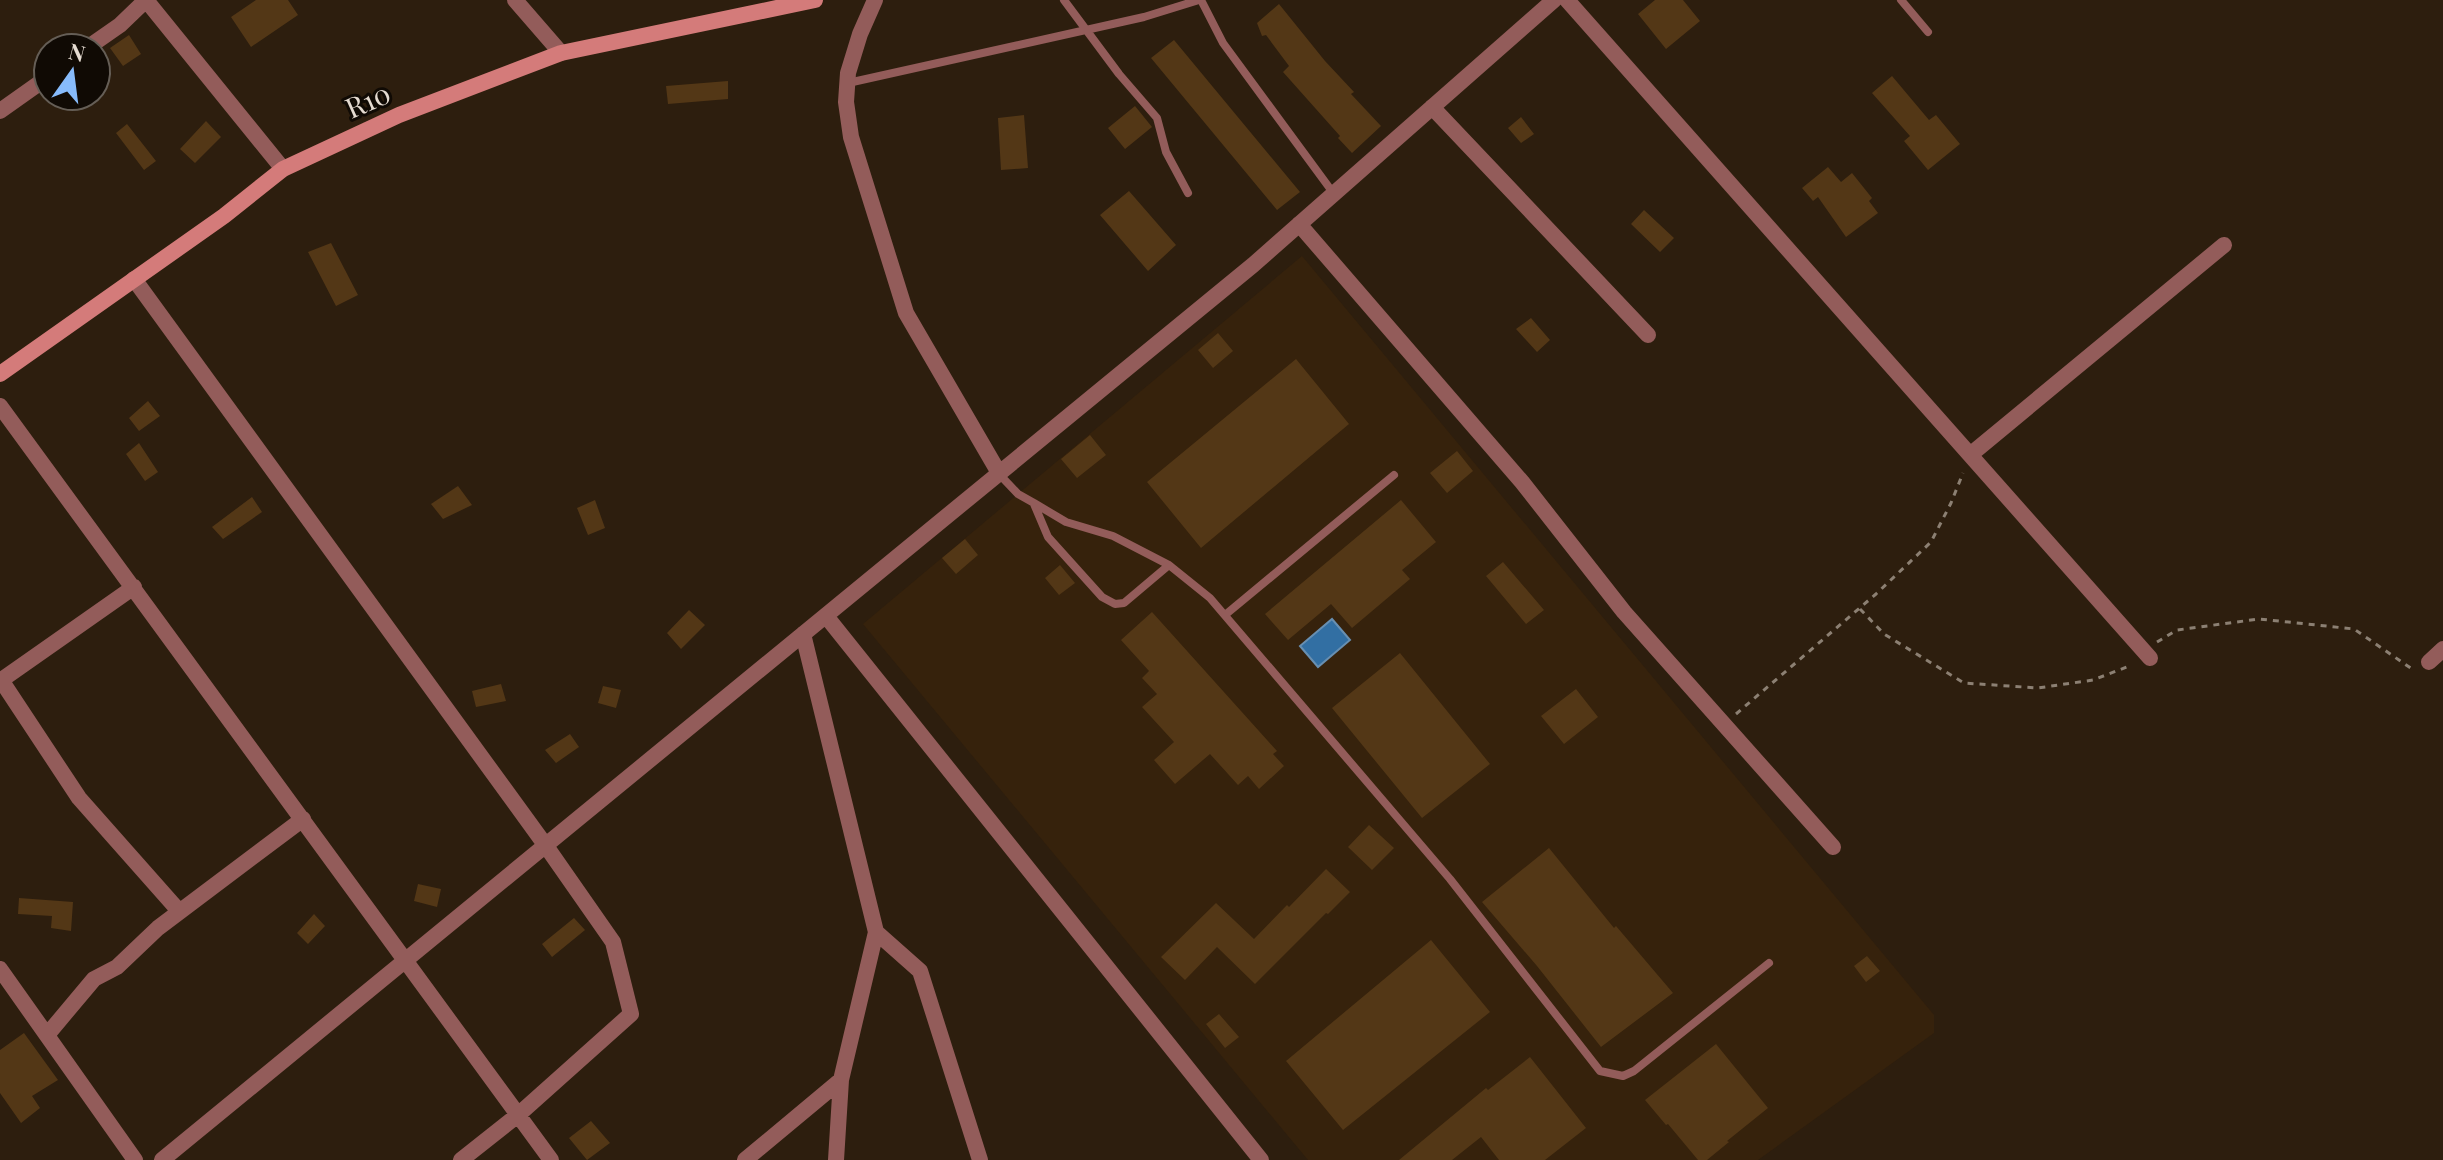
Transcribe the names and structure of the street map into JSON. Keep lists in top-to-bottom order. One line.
{"streets":{"main road":["R10"]},"north":"top"}
